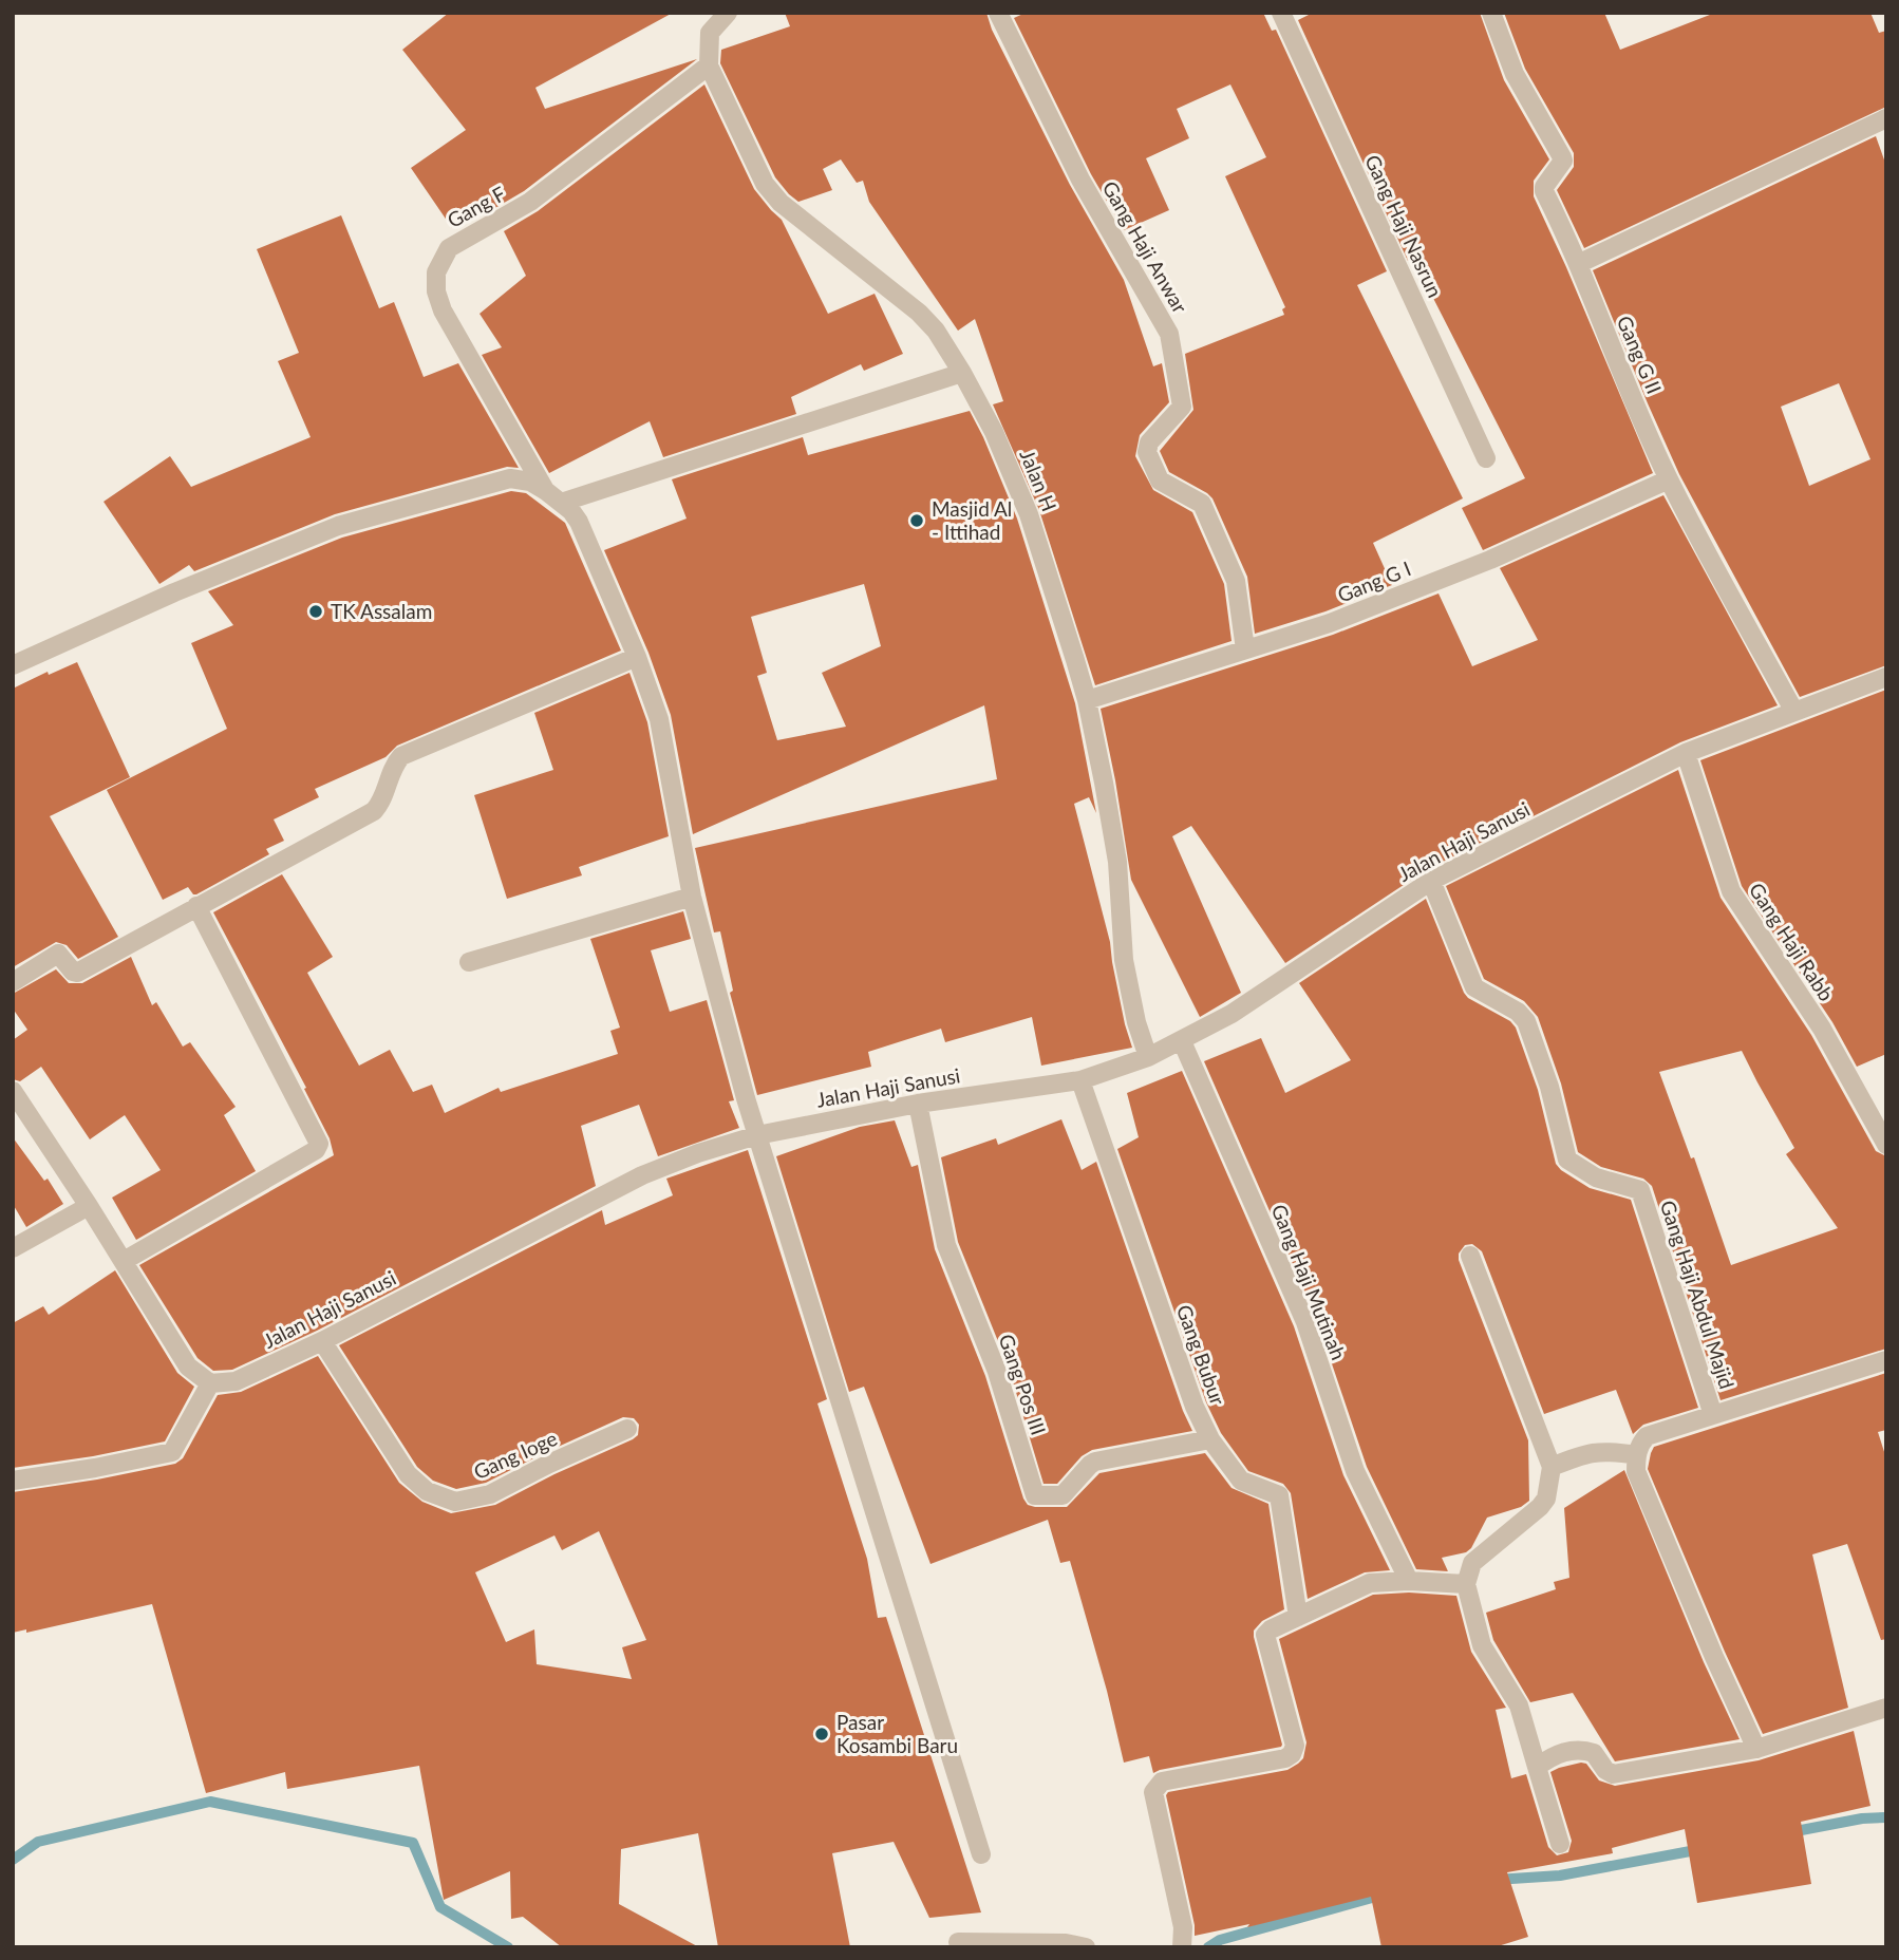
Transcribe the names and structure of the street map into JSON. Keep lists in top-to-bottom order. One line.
{"streets":{"street":["Gang F","Gang Haji Nasrun","Gang Haji Anwar","Gang G II","Jalan H","Gang G I","Jalan Haji Sanusi","Gang Haji Rabb","Gang Haji Mutinah","Gang Haji Abdul Majid","Gang Bubur","Gang Pos III","Gang Ioge"]},"crossings":[["Gang F","Jalan H"],["Gang F","Jalan Haji Sanusi"],["Gang Haji Anwar","Gang G I"],["Gang G II","Gang G I"],["Gang G II","Jalan Haji Sanusi"],["Jalan H","Gang G I"],["Jalan H","Jalan Haji Sanusi"],["Jalan Haji Sanusi","Gang Haji Rabb"],["Jalan Haji Sanusi","Gang Haji Mutinah"],["Jalan Haji Sanusi","Gang Haji Abdul Majid"],["Jalan Haji Sanusi","Gang Bubur"],["Jalan Haji Sanusi","Gang Pos III"],["Jalan Haji Sanusi","Gang Ioge"],["Gang Bubur","Gang Pos III"]],"places":["Masjid Al - Ittihad","TK Assalam","Pasar Kosambi Baru"]}
